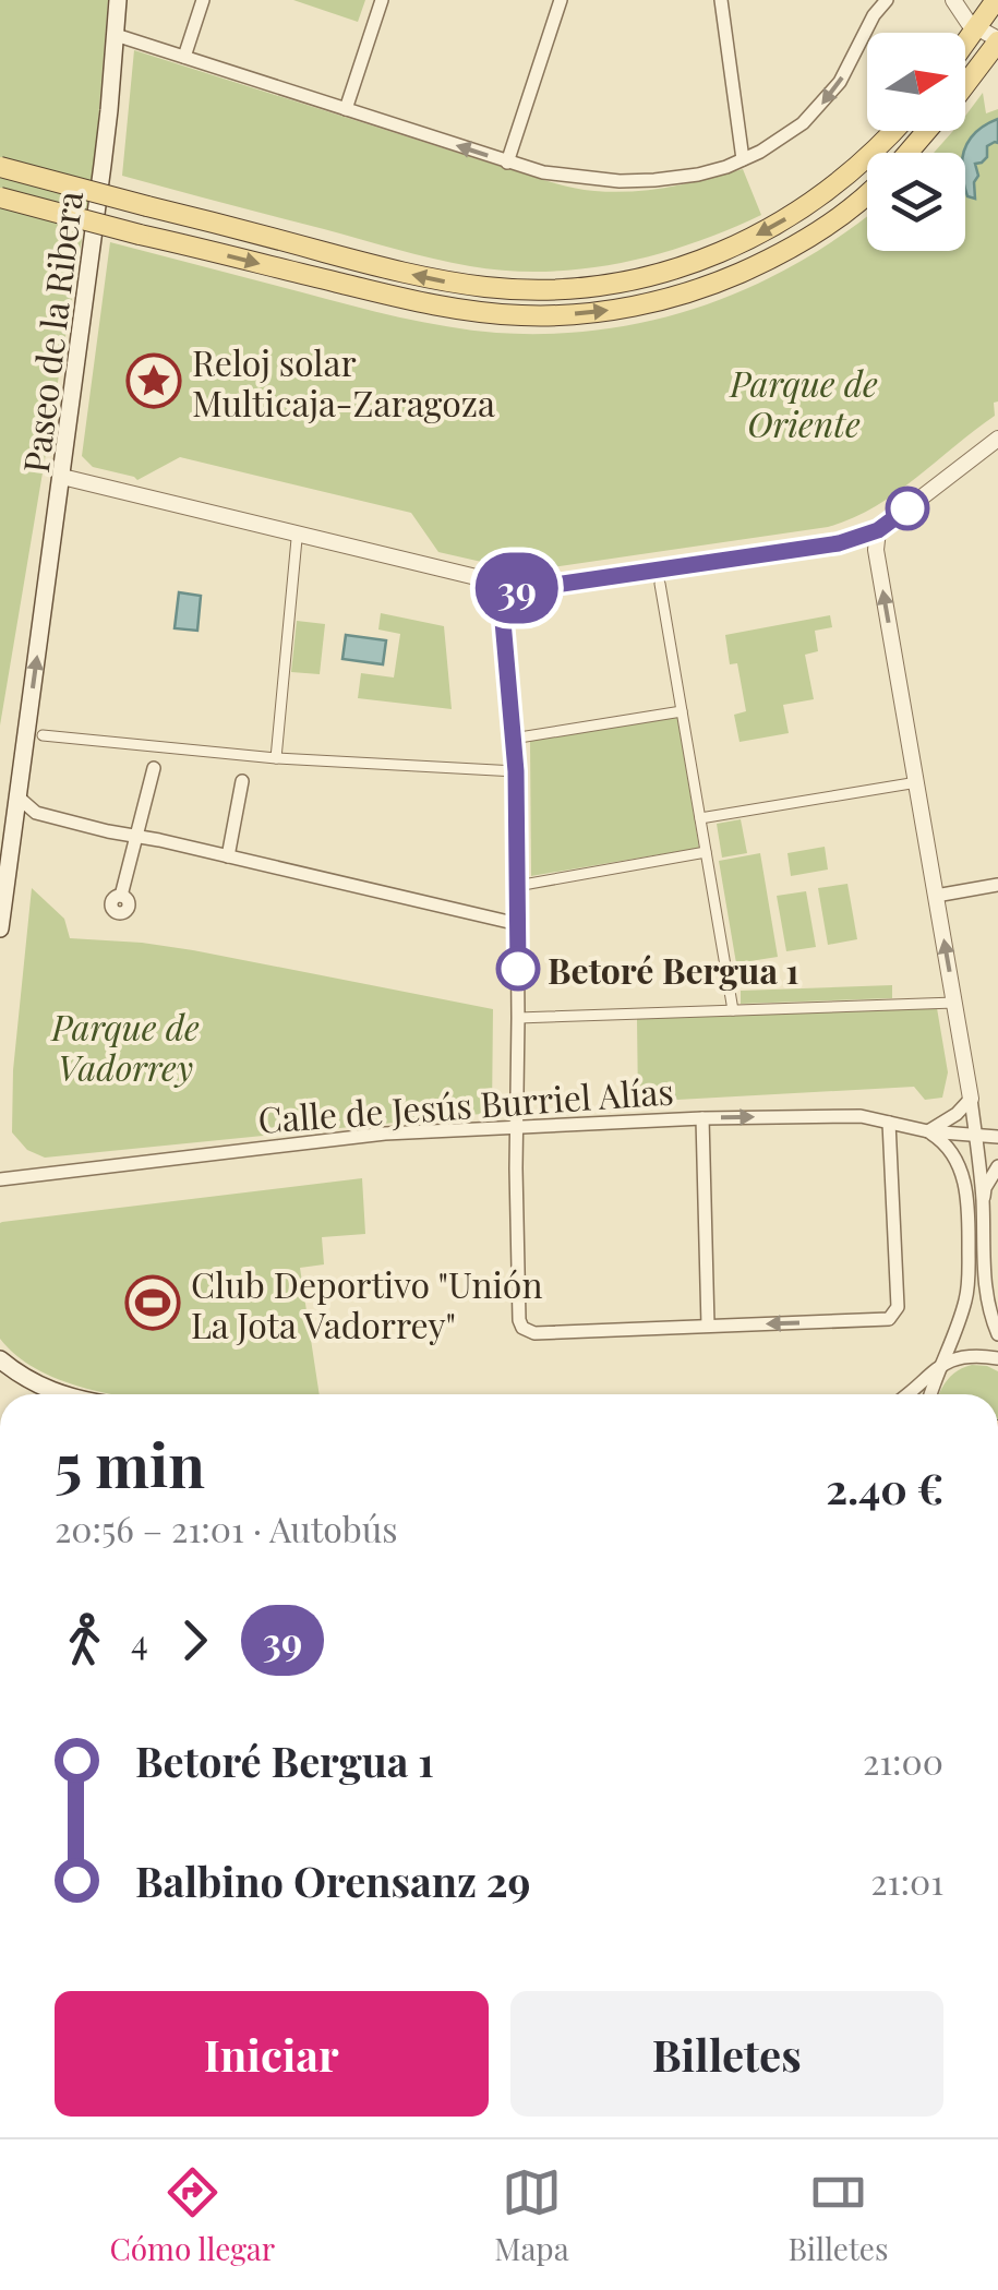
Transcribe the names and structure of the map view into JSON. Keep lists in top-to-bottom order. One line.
{"streets":{"main road":["Paseo de la Ribera"],"street":["Calle de Jesús Burriel Alías"]},"parks":["Parque de Oriente","Parque de Vadorrey"],"places":{"place":["Reloj solar Multicaja-Zaragoza"],"other":["Betoré Bergua 1"],"sports":["Club Deportivo \"Unión La Jota Vadorrey\""]},"lines":["bus line 39"],"north":"right","page":{"on_map":"39","heading":["5 min","20:56 – 21:01 · Autobús","2.40 €"],"legs":["4","39"],"list":[{"name":"Betoré Bergua 1","value":"21:00"},{"name":"Balbino Orensanz 29","value":"21:01"}],"buttons":["Iniciar","Billetes"],"tabs":["Cómo llegar","Mapa","Billetes"]}}
